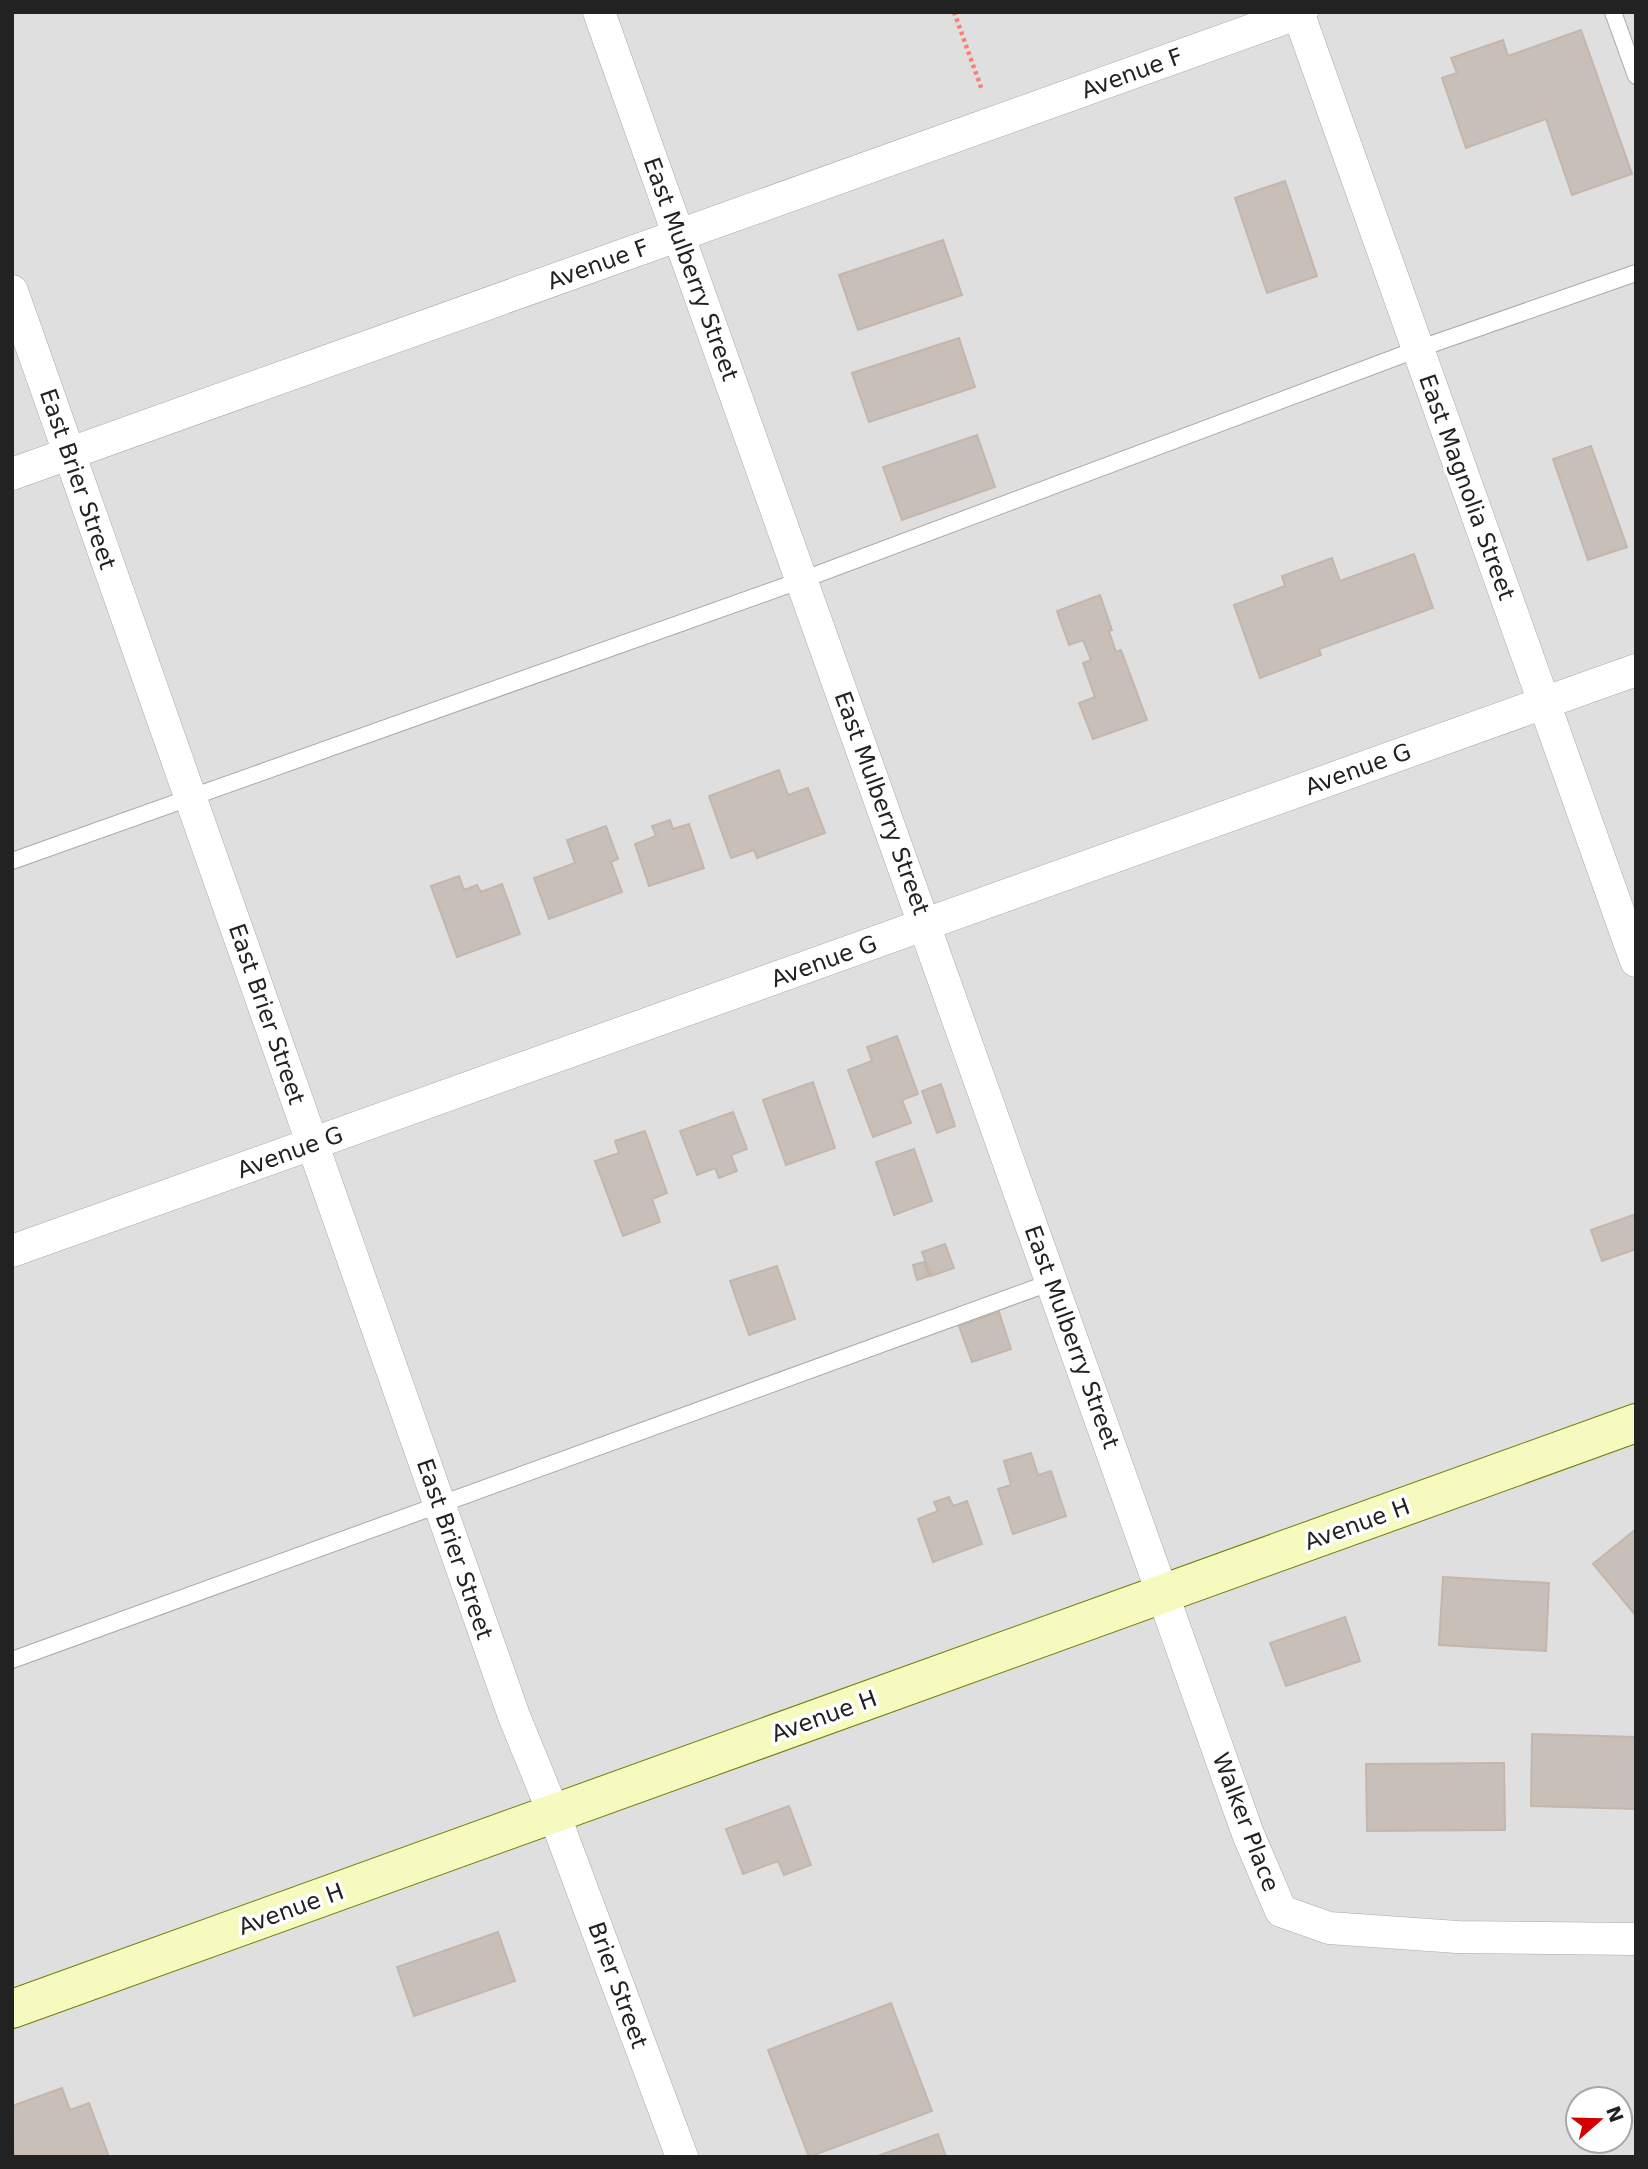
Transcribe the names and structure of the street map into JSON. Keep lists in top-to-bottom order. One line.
{"streets":{"street":["Avenue F","East Mulberry Street","East Brier Street","East Magnolia Street","Avenue G","Avenue H","Walker Place","Brier Street"]},"crossings":[["Avenue F","East Mulberry Street"],["Avenue F","East Brier Street"],["Avenue F","East Magnolia Street"],["East Mulberry Street","Avenue G"],["East Mulberry Street","Avenue H"],["East Mulberry Street","Walker Place"],["East Brier Street","Avenue G"],["East Brier Street","Avenue H"],["East Brier Street","Brier Street"],["East Magnolia Street","Avenue G"],["Avenue H","Walker Place"],["Avenue H","Brier Street"]],"north":"right"}
